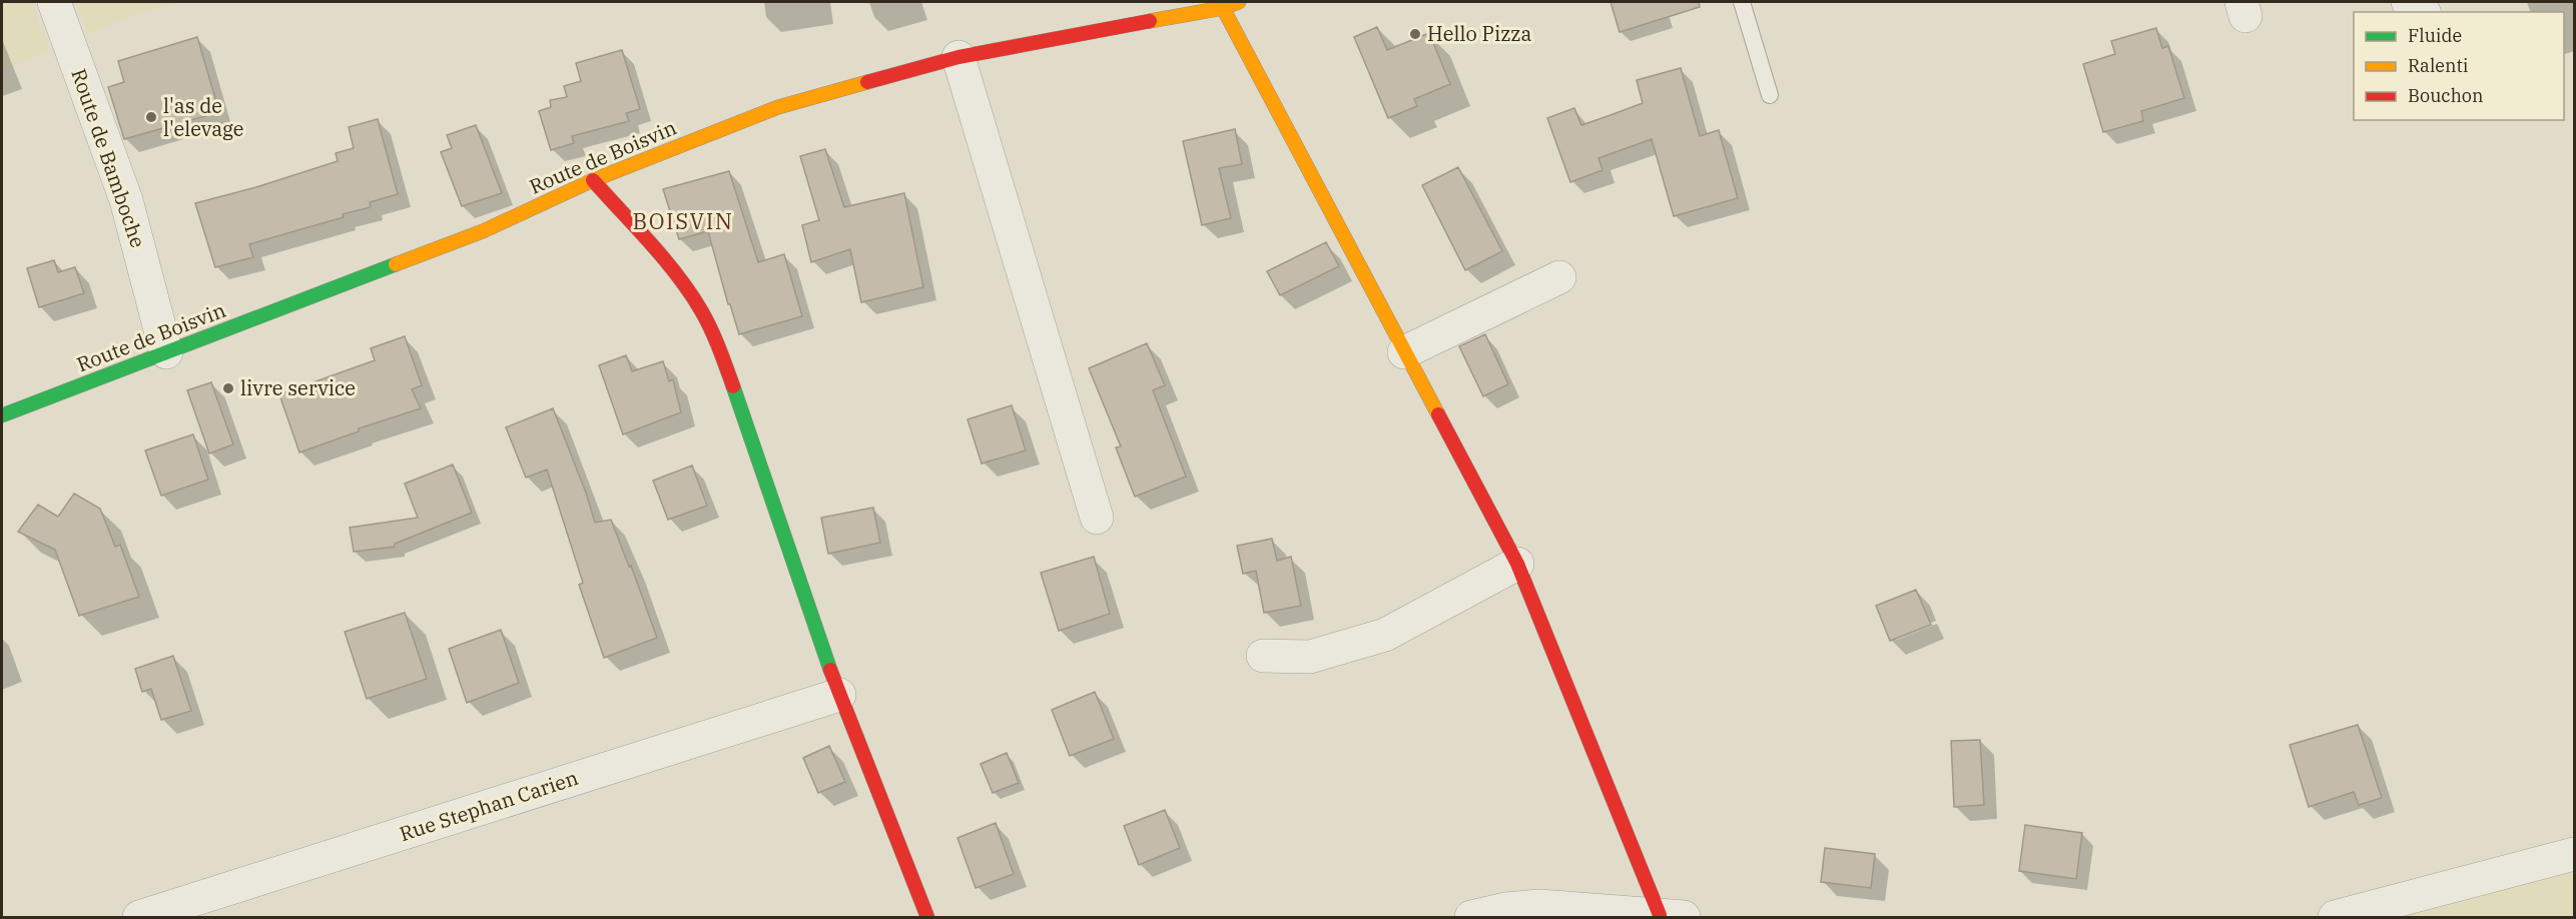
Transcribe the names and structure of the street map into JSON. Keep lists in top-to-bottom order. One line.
{"streets":{"street":["Route de Boisvin","Route de Bamboche","Rue Stephan Carien"]},"crossings":[["Route de Boisvin","Route de Bamboche"]],"districts":["BOISVIN"],"places":["Hello Pizza","l'as de l'elevage","livre service"],"legend":["Fluide","Ralenti","Bouchon"]}
